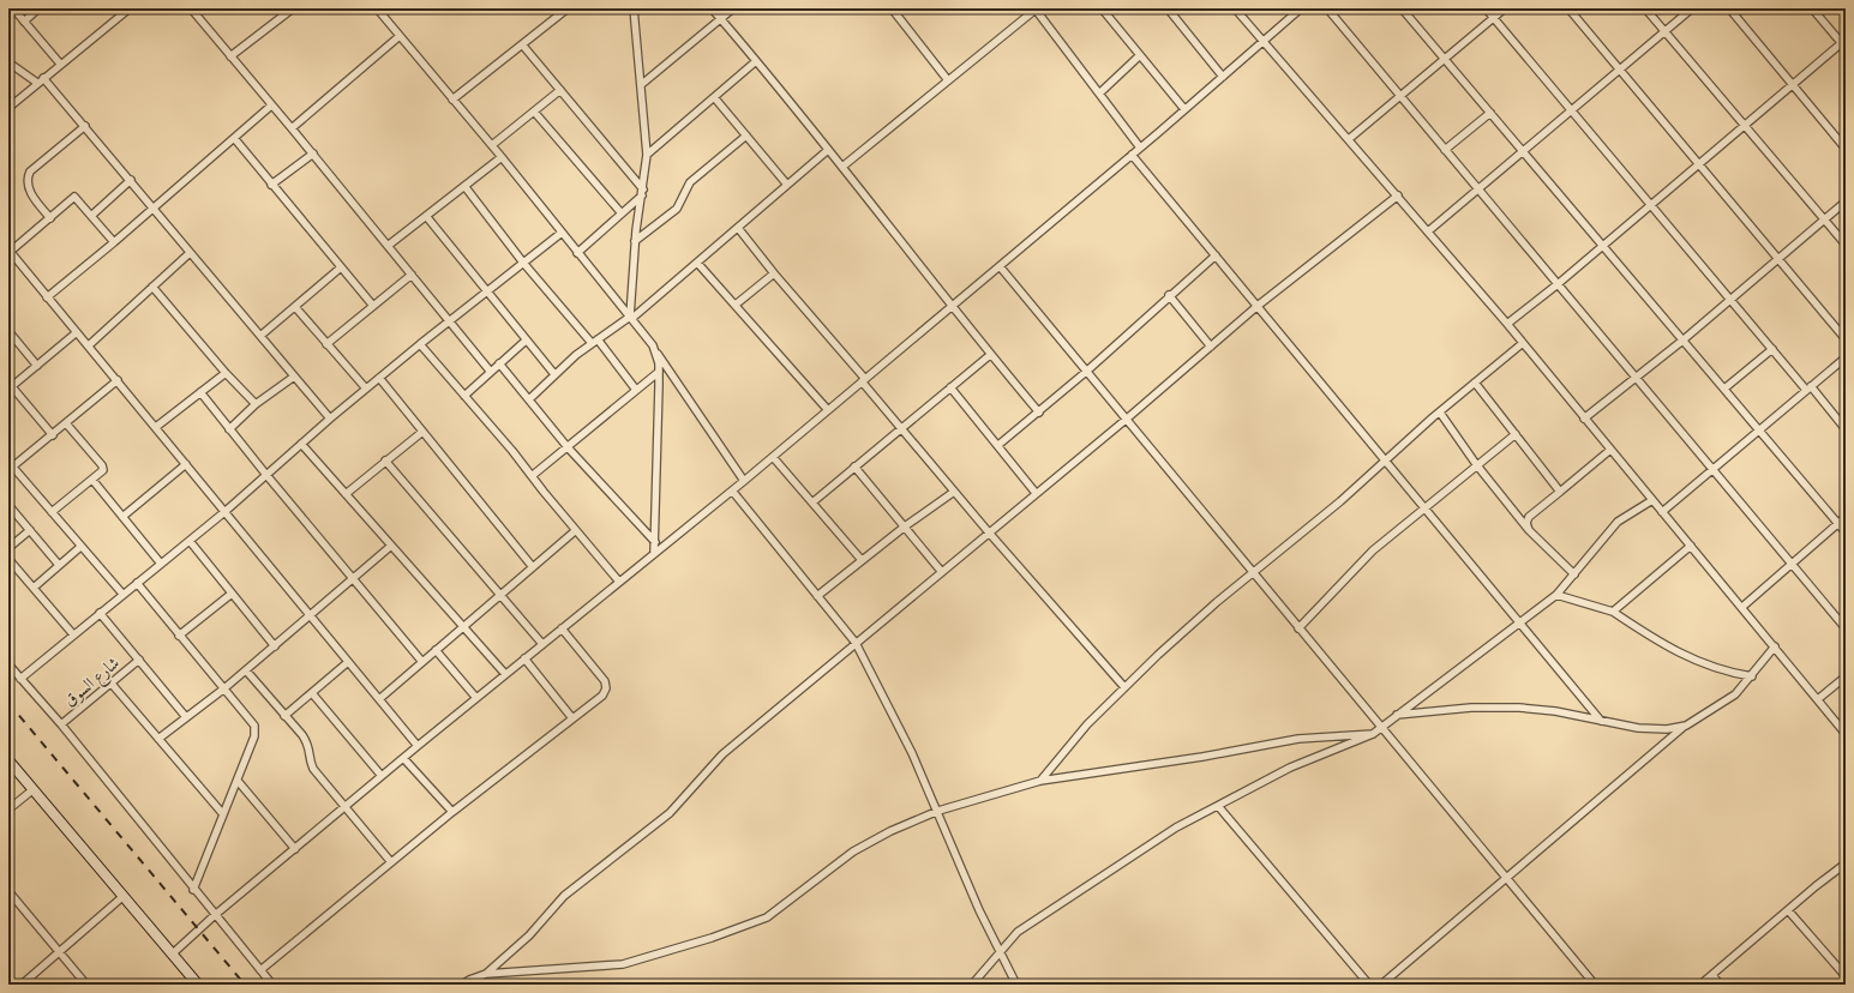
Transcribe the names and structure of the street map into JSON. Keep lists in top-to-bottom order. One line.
{"streets":{"street":["شارع السوق"]}}
